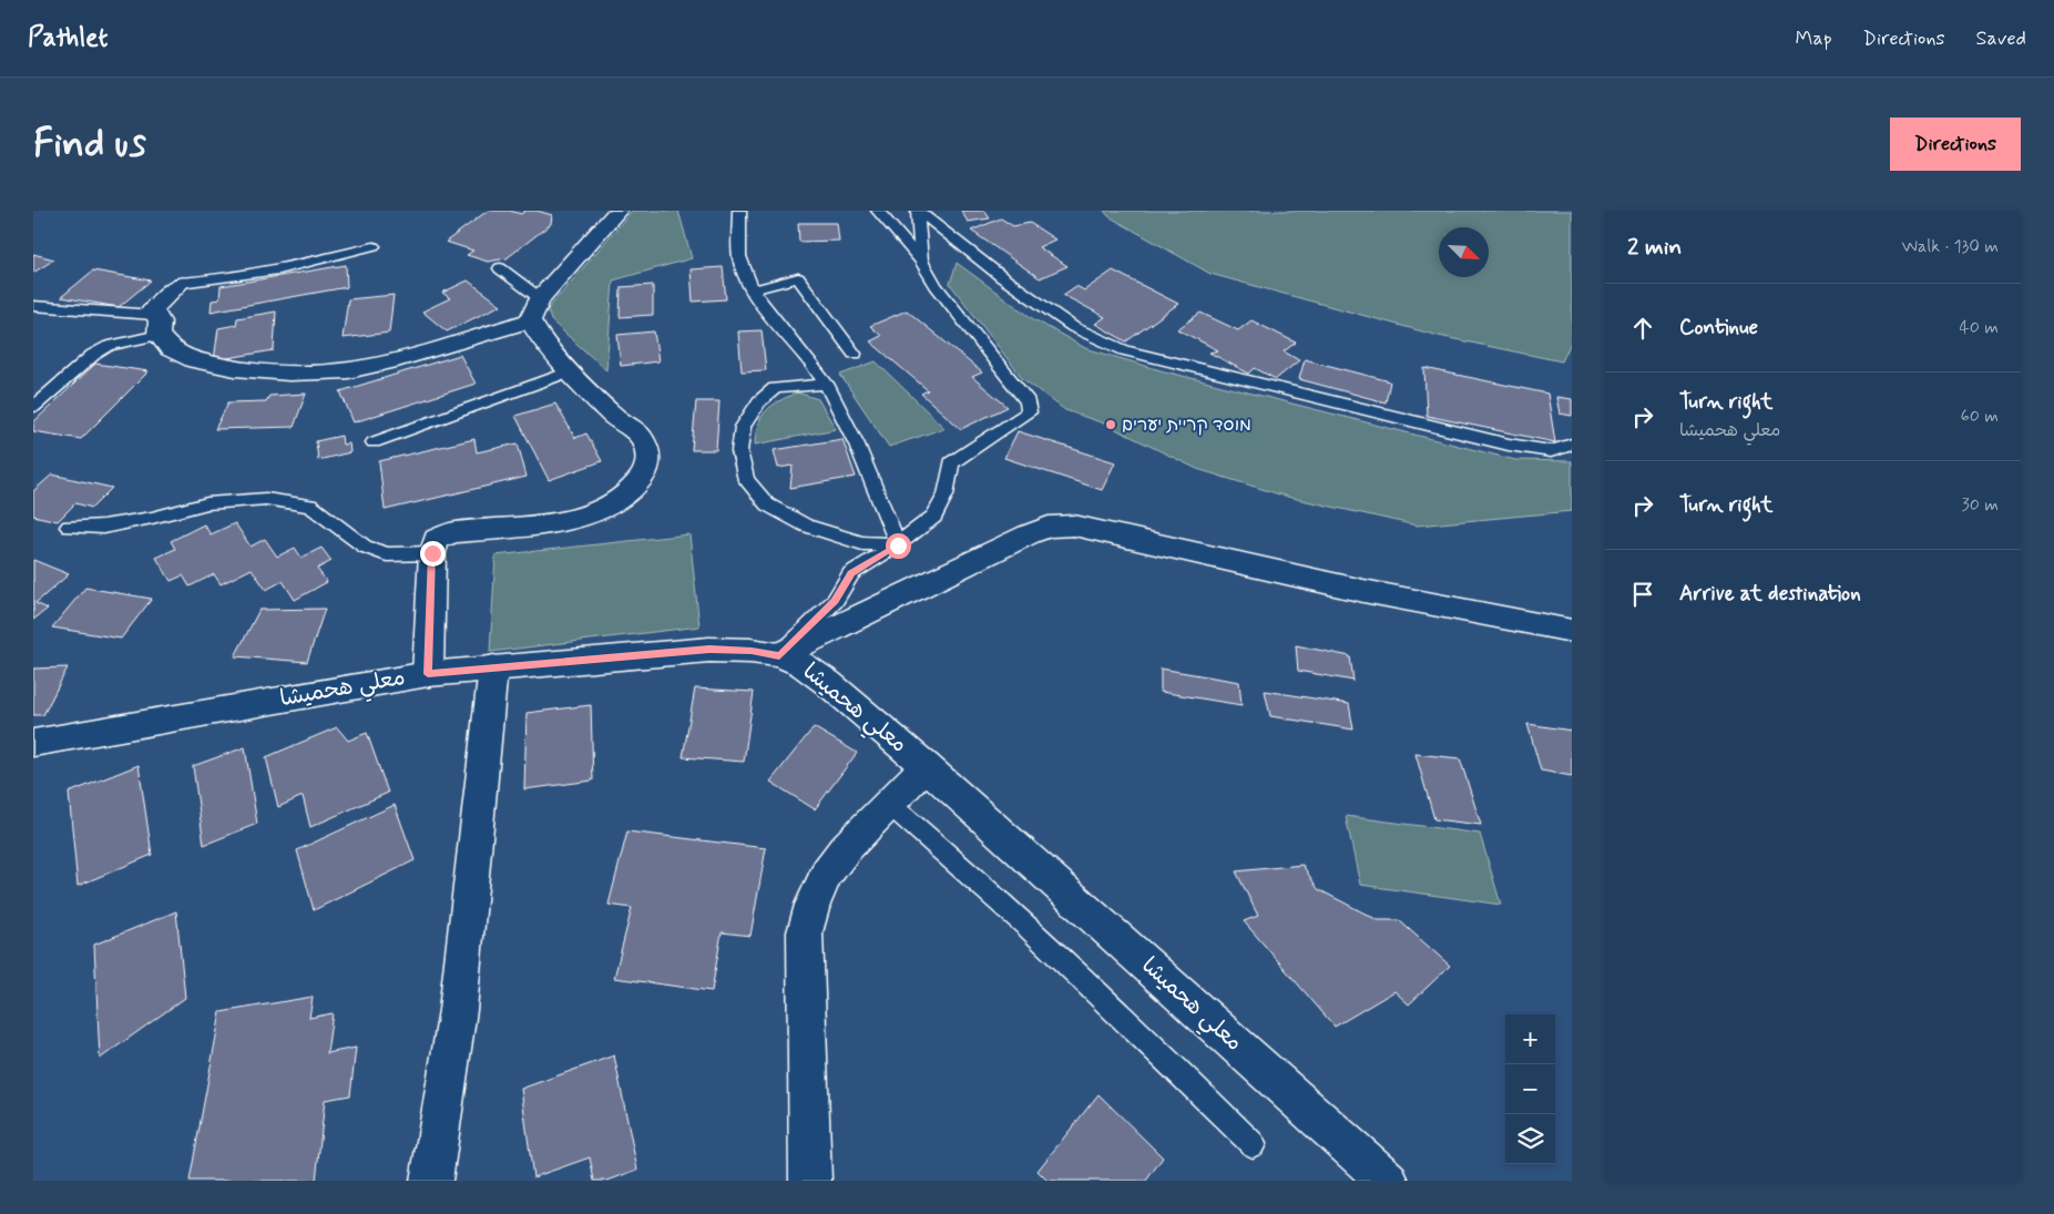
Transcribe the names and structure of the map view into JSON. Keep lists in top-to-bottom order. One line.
{"streets":{"street":["معلي هحميشا"]},"places":["מוסד קריית יערים"],"north":"bottom right","page":{"header":"Pathlet","nav":["Map","Directions","Saved"],"buttons":"Directions","title":"Find us","heading":["2 min","Walk · 130 m"],"list":[["Continue","40 m"],["Turn right","معلي هحميشا","60 m"],["Turn right","30 m"],"Arrive at destination"],"map_buttons":["+","−"]}}
